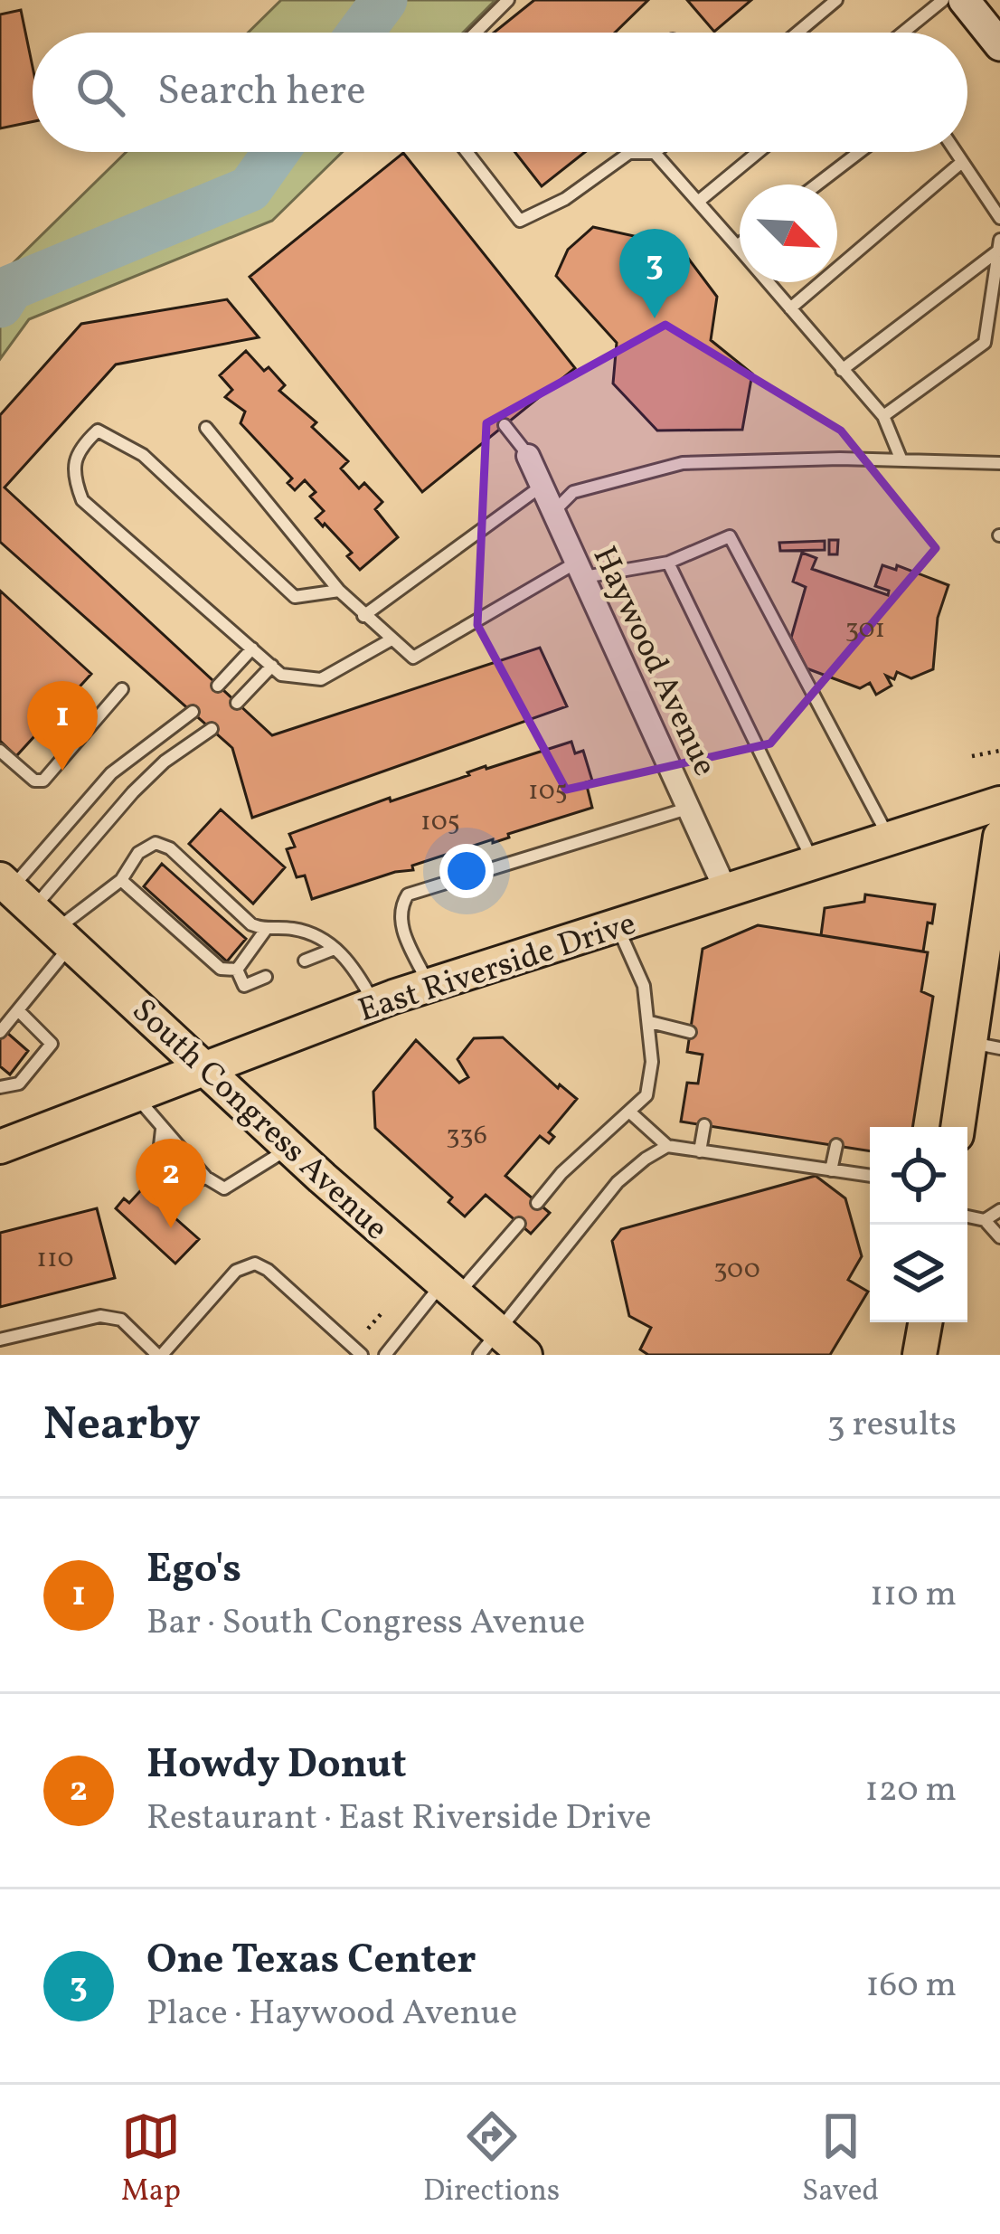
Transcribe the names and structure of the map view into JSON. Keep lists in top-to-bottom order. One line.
{"streets":{"main road":["East Riverside Drive","South Congress Avenue"],"street":["Haywood Avenue"]},"crossings":[["Haywood Avenue","East Riverside Drive"],["East Riverside Drive","South Congress Avenue"]],"house_numbers":["301","105","105","336","110","300"],"north":"bottom right","page":{"search":"Search here","pins":["3","1","2"],"heading":["Nearby","3 results"],"list":[{"mark":"1","name":"Ego's","note":"Bar · South Congress Avenue","value":"110 m"},{"mark":"2","name":"Howdy Donut","note":"Restaurant · East Riverside Drive","value":"120 m"},{"mark":"3","name":"One Texas Center","note":"Place · Haywood Avenue","value":"160 m"}],"nav":["Map","Directions","Saved"]}}
